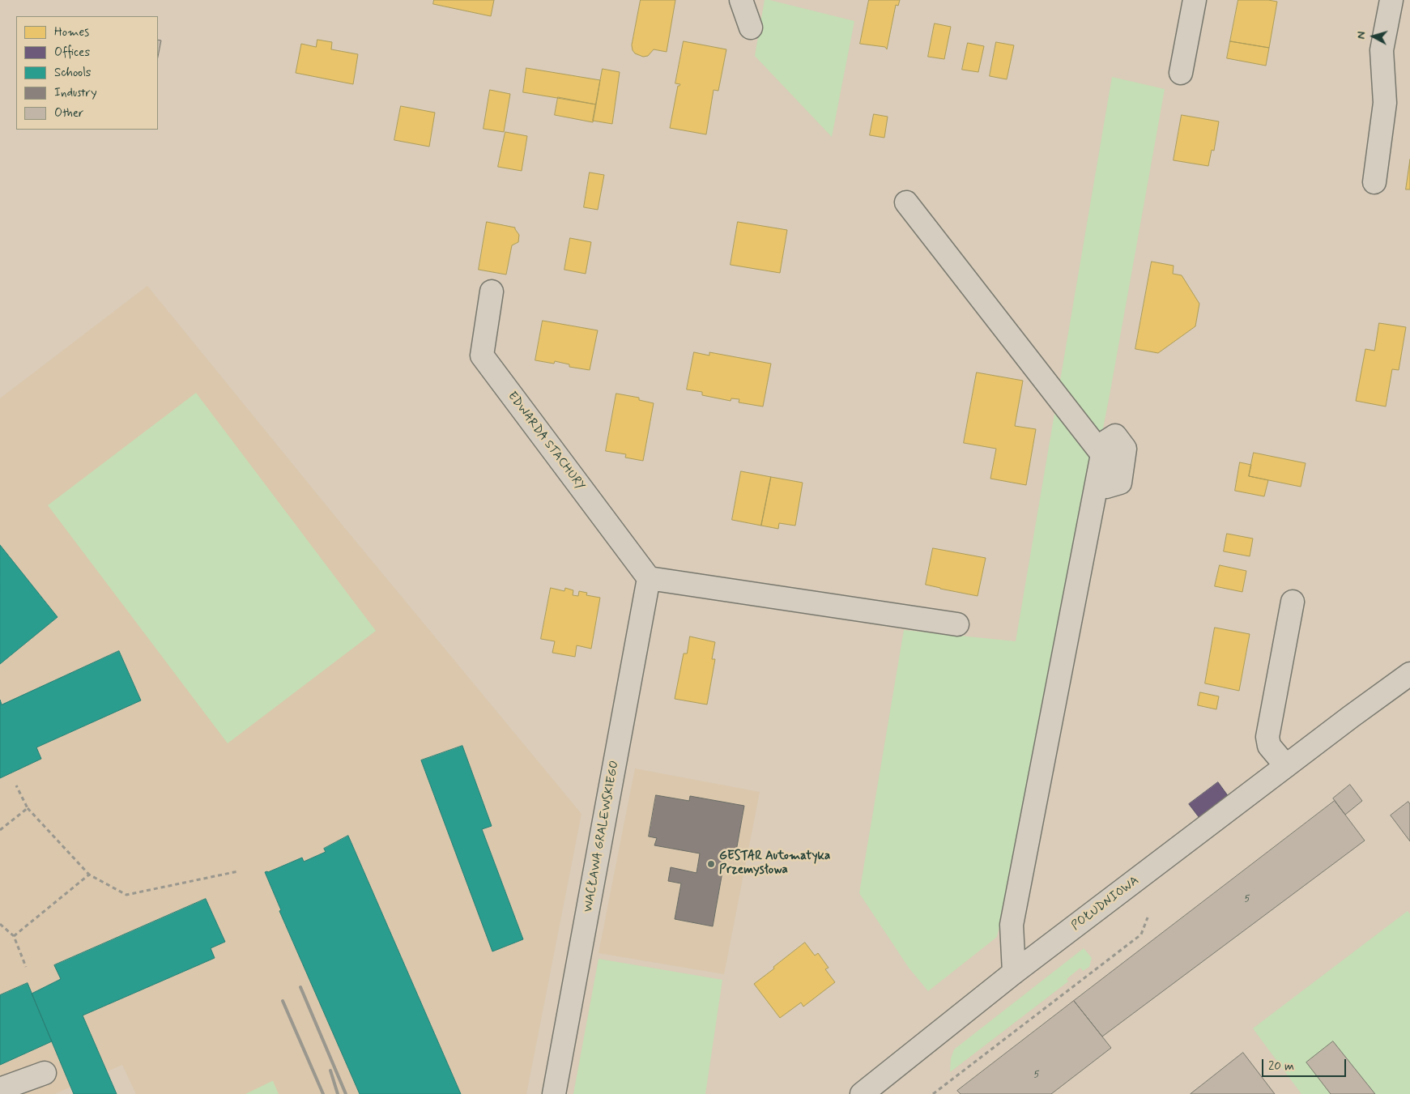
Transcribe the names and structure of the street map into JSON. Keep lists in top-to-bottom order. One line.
{"streets":{"street":["EDWARDA STACHURY","WACŁAWA GRALEWSKIEGO","POŁUDNIOWA"]},"crossings":[["EDWARDA STACHURY","WACŁAWA GRALEWSKIEGO"]],"places":["GESTAR Automatyka Przemysłowa"],"house_numbers":["5","5"],"legend":["Homes","Offices","Schools","Industry","Other"],"scale_bar":"20 m","north":"left"}
